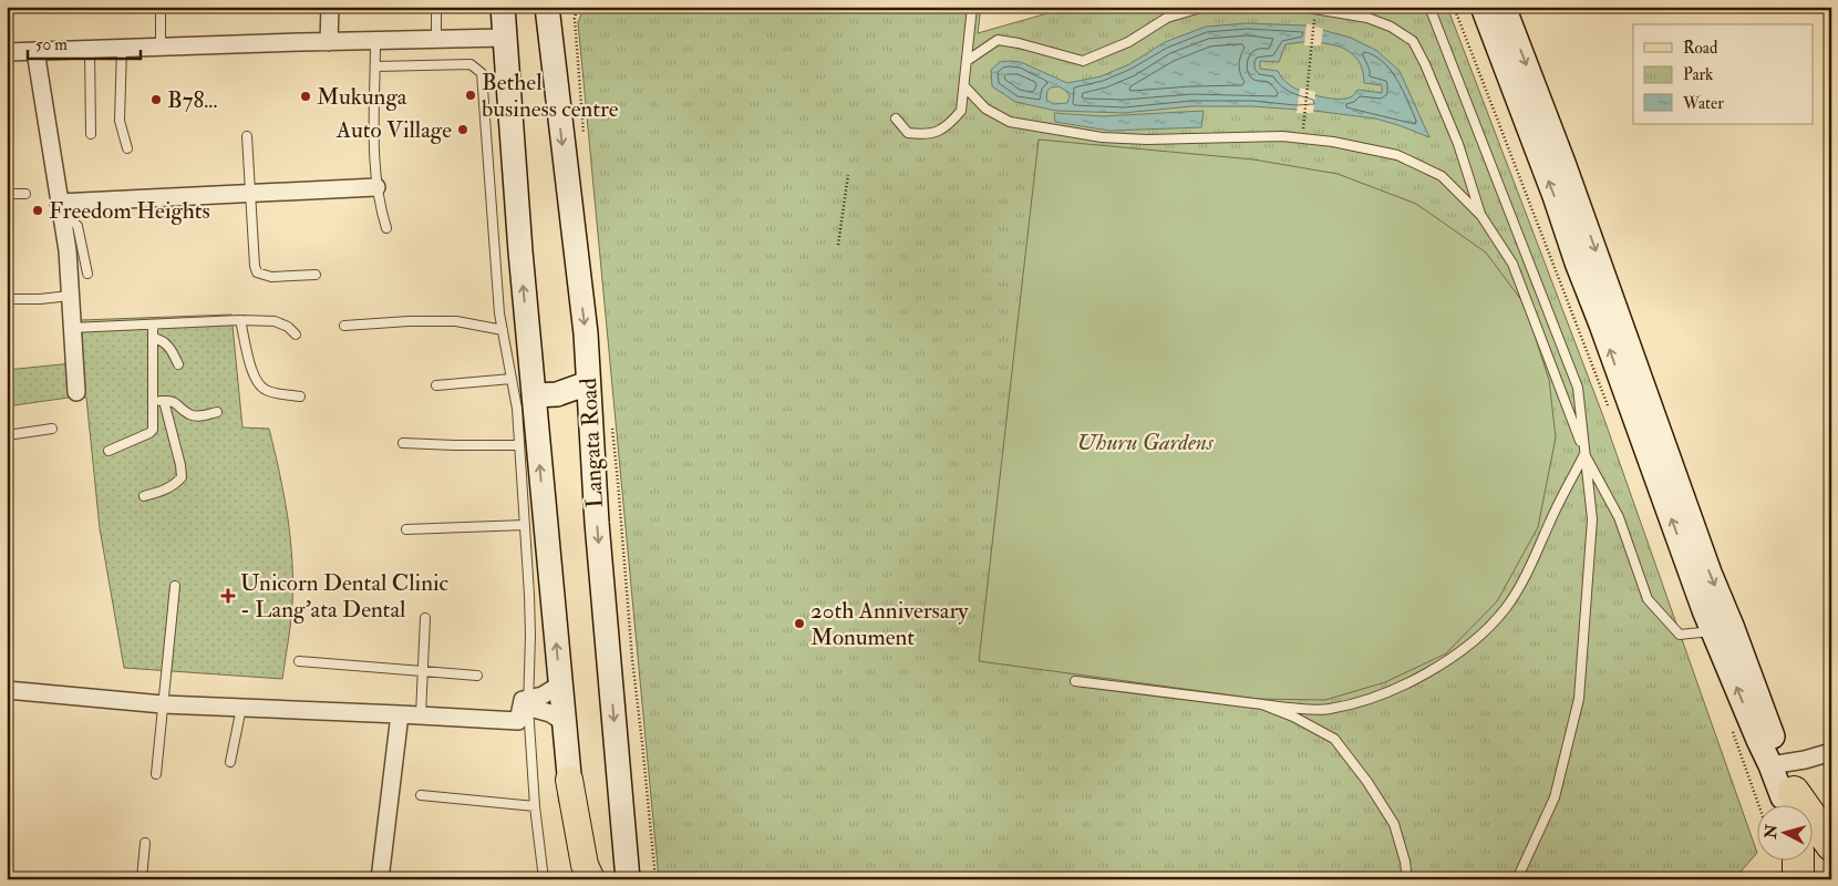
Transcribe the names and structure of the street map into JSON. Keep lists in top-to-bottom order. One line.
{"streets":{"main road":["Langata Road"]},"parks":["Uhuru Gardens"],"places":{"other":["Bethel business centre","Mukunga","B78...","Auto Village","Freedom Heights","20th Anniversary Monument"],"health":["Unicorn Dental Clinic - Lang'ata Dental"]},"legend":["Road","Park","Water"],"scale_bar":"50 m","north":"left"}
